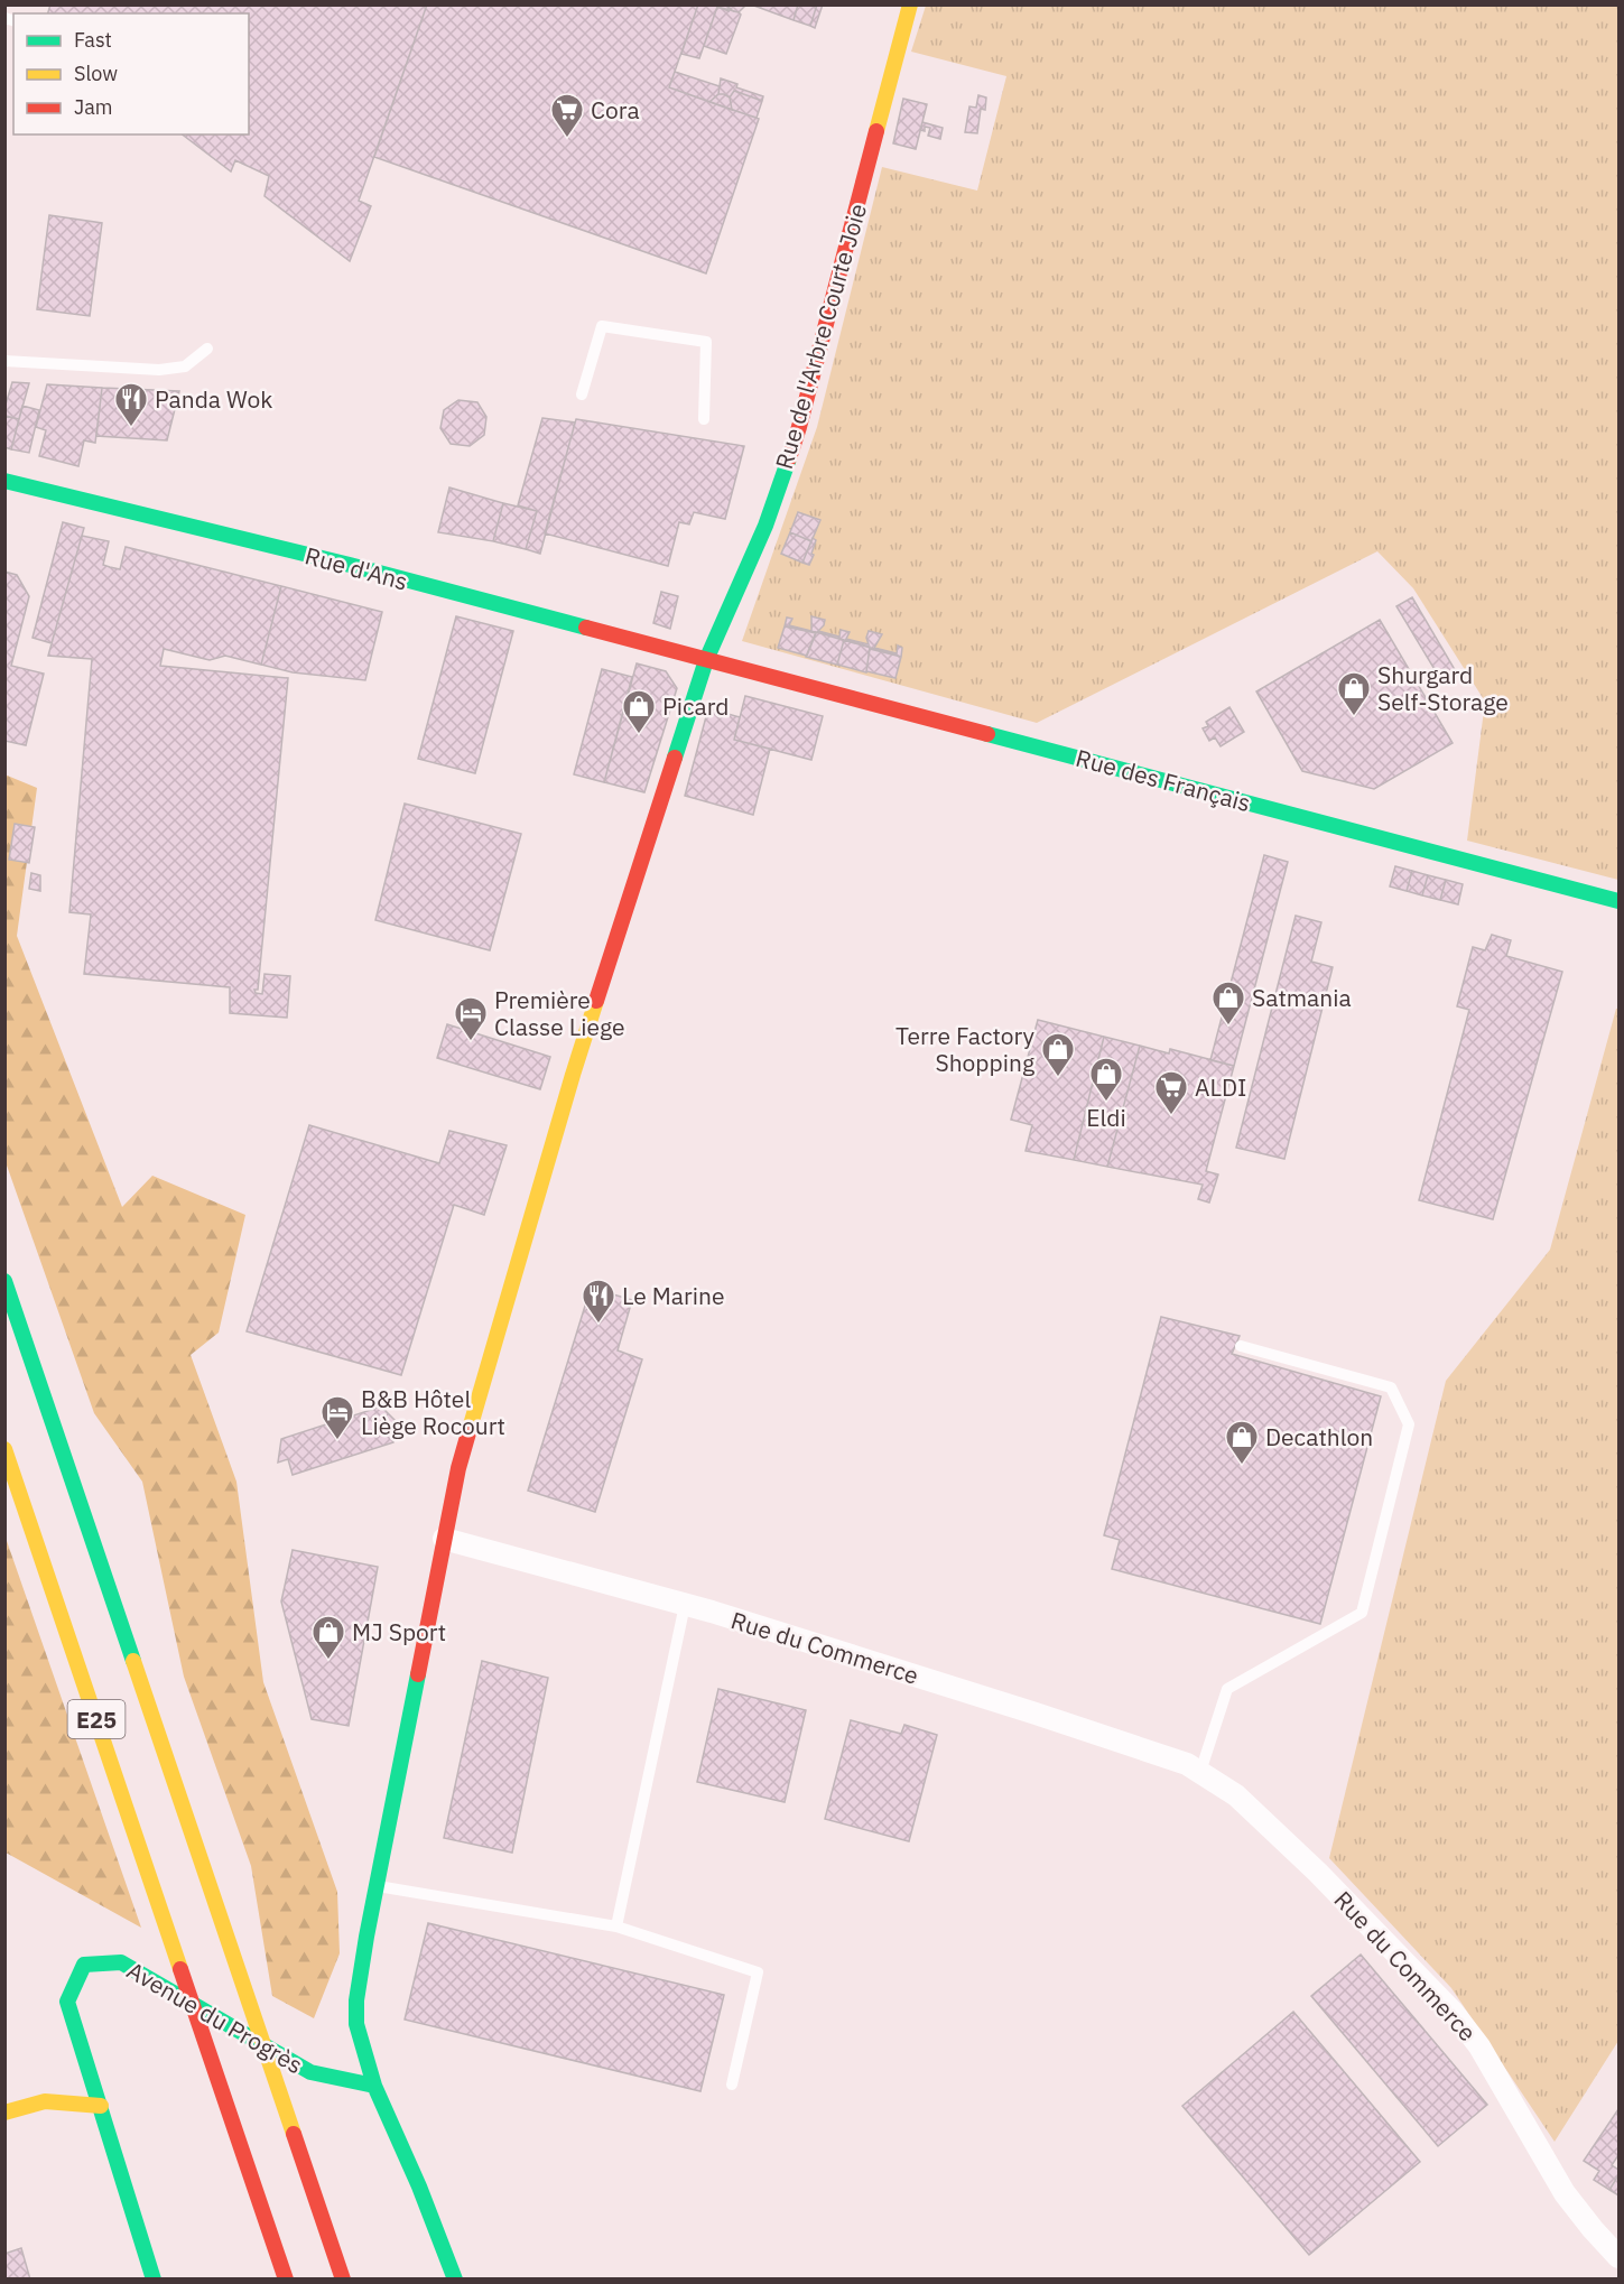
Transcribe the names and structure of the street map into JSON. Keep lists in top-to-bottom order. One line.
{"streets":{"main road":["Rue de l'Arbre Courte Joie","Rue d'Ans","Rue des Français","E25","Avenue du Progrès"],"street":["Rue du Commerce"]},"crossings":[["Rue de l'Arbre Courte Joie","Rue d'Ans"],["Rue de l'Arbre Courte Joie","Rue des Français"],["Rue de l'Arbre Courte Joie","Rue du Commerce"],["Rue de l'Arbre Courte Joie","Avenue du Progrès"],["Rue d'Ans","Rue des Français"]],"places":{"supermarket":["Cora","ALDI"],"restaurant":["Panda Wok","Le Marine"],"shop":["Shurgard Self-Storage","Picard","Satmania","Terre Factory Shopping","Eldi","Decathlon","MJ Sport"],"hotel":["Première Classe Liege","B&B Hôtel Liège Rocourt"]},"legend":["Fast","Slow","Jam"]}
